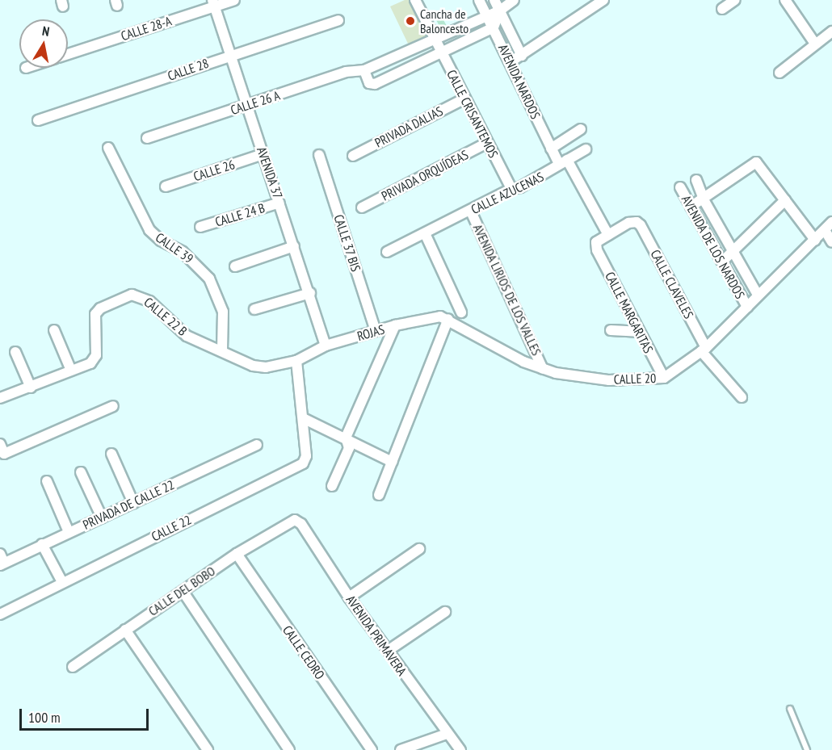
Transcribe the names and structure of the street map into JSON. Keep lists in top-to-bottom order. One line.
{"streets":{"street":["CALLE 28-A","CALLE 28","AVENIDA NARDOS","CALLE 26 A","CALLE CRISANTEMOS","PRIVADA DALIAS","CALLE 26","AVENIDA 37","PRIVADA ORQUÍDEAS","CALLE AZUCENAS","CALLE 24 B","CALLE 37 BIS","AVENIDA DE LOS NARDOS","CALLE 39","CALLE CLAVELES","AVENIDA LIRIOS DE LOS VALLES","CALLE MARGARITAS","CALLE 22 B","ROJAS","CALLE 20","PRIVADA DE CALLE 22","CALLE 22","CALLE DEL BOBO","AVENIDA PRIMAVERA","CALLE CEDRO"]},"crossings":[["CALLE 28-A","AVENIDA 37"],["CALLE 28","AVENIDA 37"],["AVENIDA NARDOS","CALLE 26 A"],["AVENIDA NARDOS","CALLE AZUCENAS"],["AVENIDA NARDOS","CALLE CLAVELES"],["AVENIDA NARDOS","CALLE MARGARITAS"],["CALLE 26 A","CALLE CRISANTEMOS"],["CALLE 26 A","AVENIDA 37"],["CALLE CRISANTEMOS","PRIVADA DALIAS"],["CALLE CRISANTEMOS","PRIVADA ORQUÍDEAS"],["CALLE CRISANTEMOS","CALLE AZUCENAS"],["CALLE 26","AVENIDA 37"],["AVENIDA 37","CALLE 24 B"],["AVENIDA 37","ROJAS"],["CALLE AZUCENAS","AVENIDA LIRIOS DE LOS VALLES"],["CALLE 37 BIS","ROJAS"],["AVENIDA DE LOS NARDOS","CALLE 20"],["CALLE 39","CALLE 22 B"],["CALLE CLAVELES","CALLE MARGARITAS"],["CALLE CLAVELES","CALLE 20"],["AVENIDA LIRIOS DE LOS VALLES","CALLE 20"],["CALLE MARGARITAS","CALLE 20"],["CALLE 22 B","ROJAS"],["ROJAS","CALLE 20"],["CALLE DEL BOBO","AVENIDA PRIMAVERA"],["CALLE DEL BOBO","CALLE CEDRO"]],"places":["Cancha de Baloncesto"],"scale_bar":"100 m","north":"top"}
